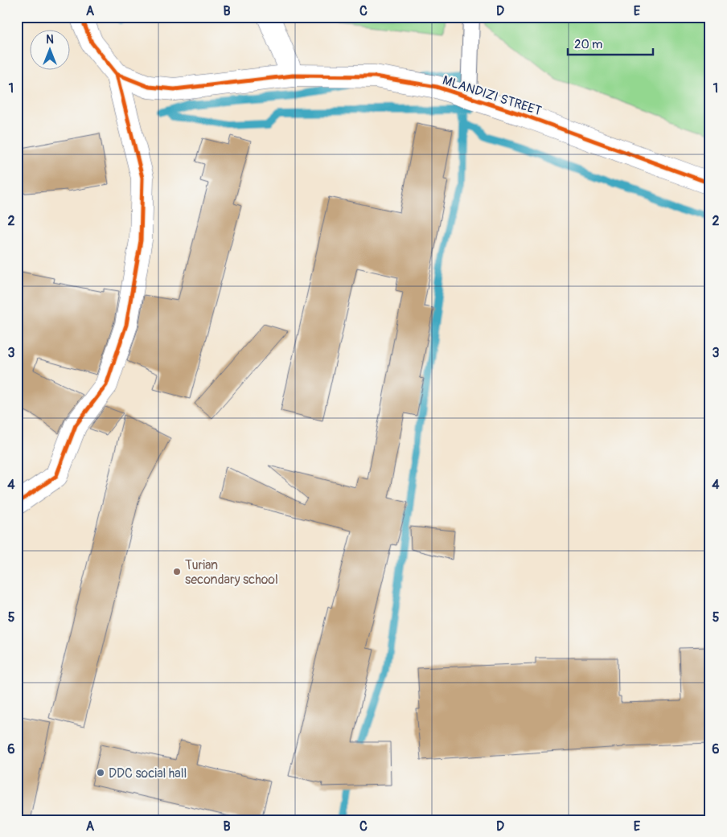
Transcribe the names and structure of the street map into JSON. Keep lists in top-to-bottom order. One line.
{"streets":{"street":["MLANDIZI STREET"]},"places":["Turian secondary school","DDC social hall"],"scale_bar":"20 m","north":"top","grid":{"columns":["A","B","C","D","E"],"rows":["1","2","3","4","5","6"]}}
